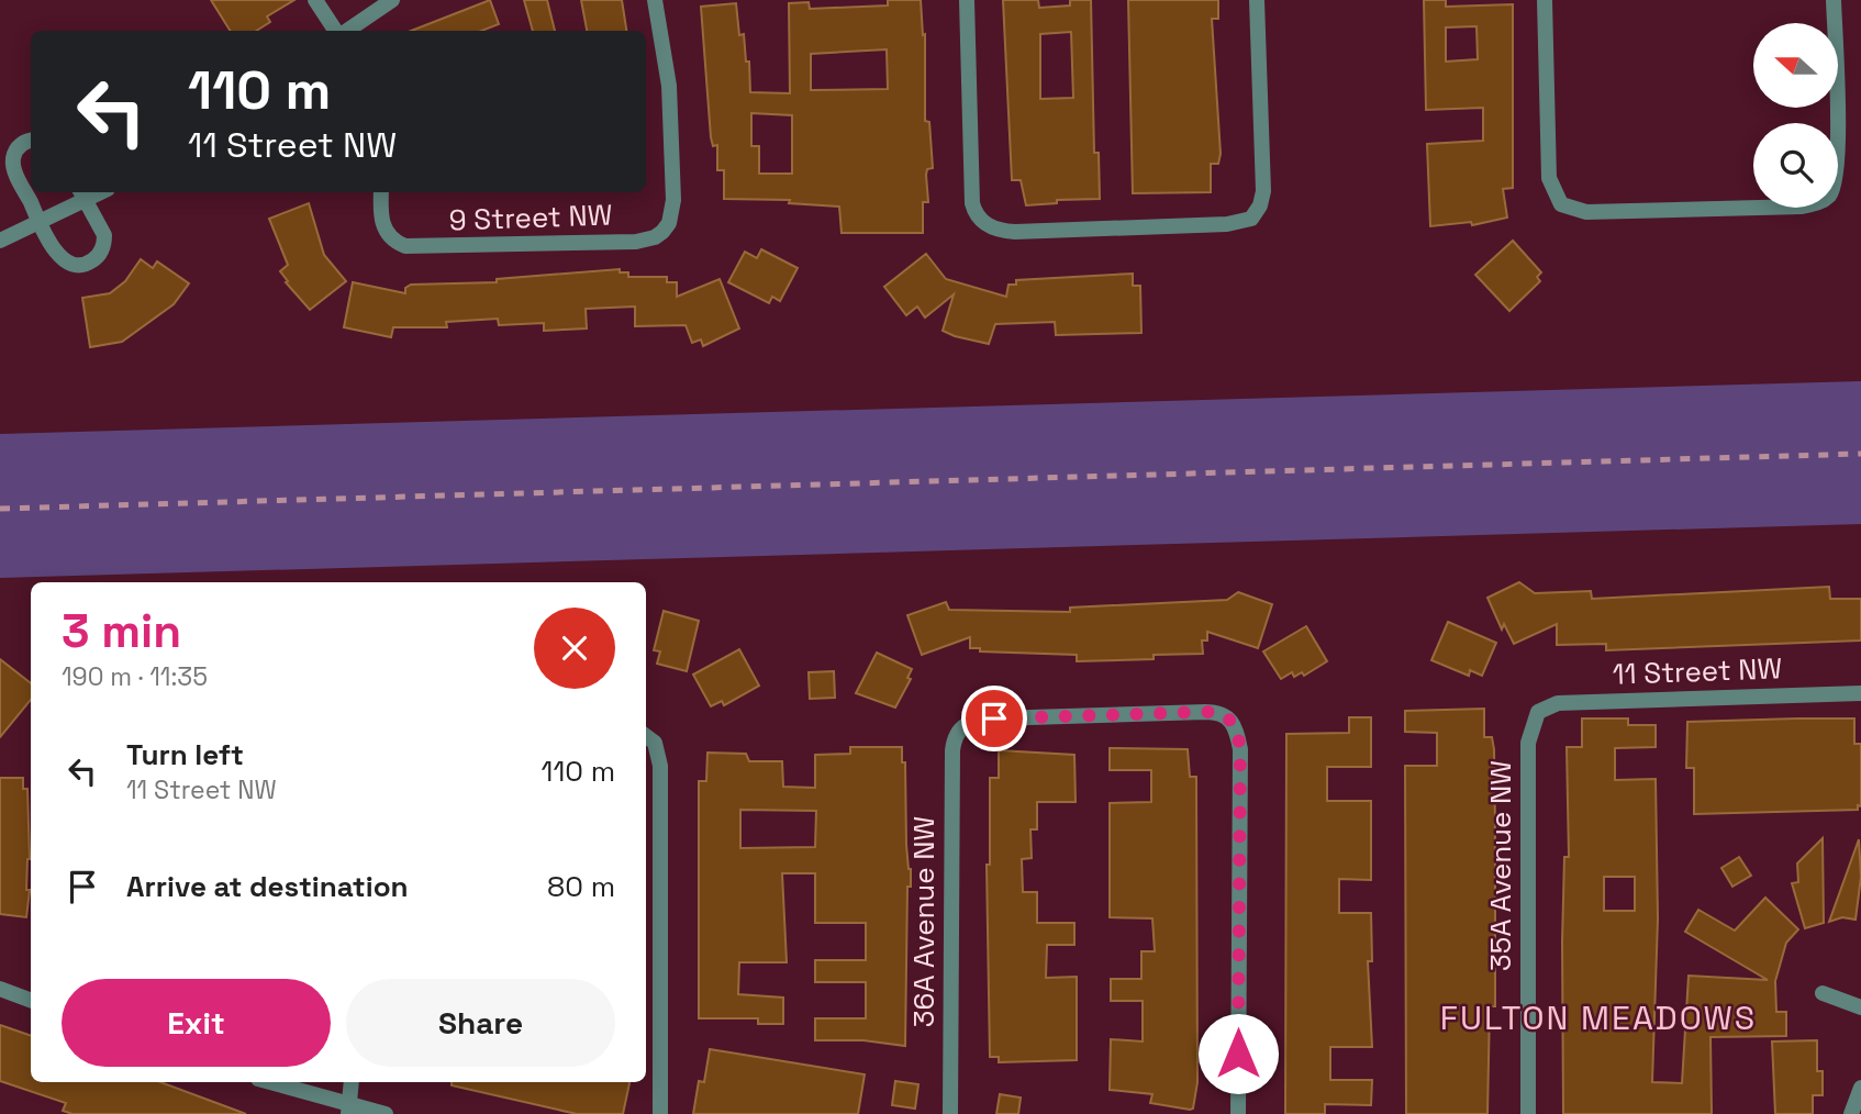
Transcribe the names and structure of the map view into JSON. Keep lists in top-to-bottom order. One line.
{"streets":{"street":["9 Street NW","11 Street NW","35A Avenue NW","36A Avenue NW"]},"crossings":[["11 Street NW","35A Avenue NW"]],"districts":["FULTON MEADOWS"],"north":"left","page":{"turn":["110 m","11 Street NW"],"heading":["3 min","190 m · 11:35"],"list":[{"name":"Turn left","note":"11 Street NW","value":"110 m"},{"name":"Arrive at destination","value":"80 m"}],"buttons":["Exit","Share"]}}
